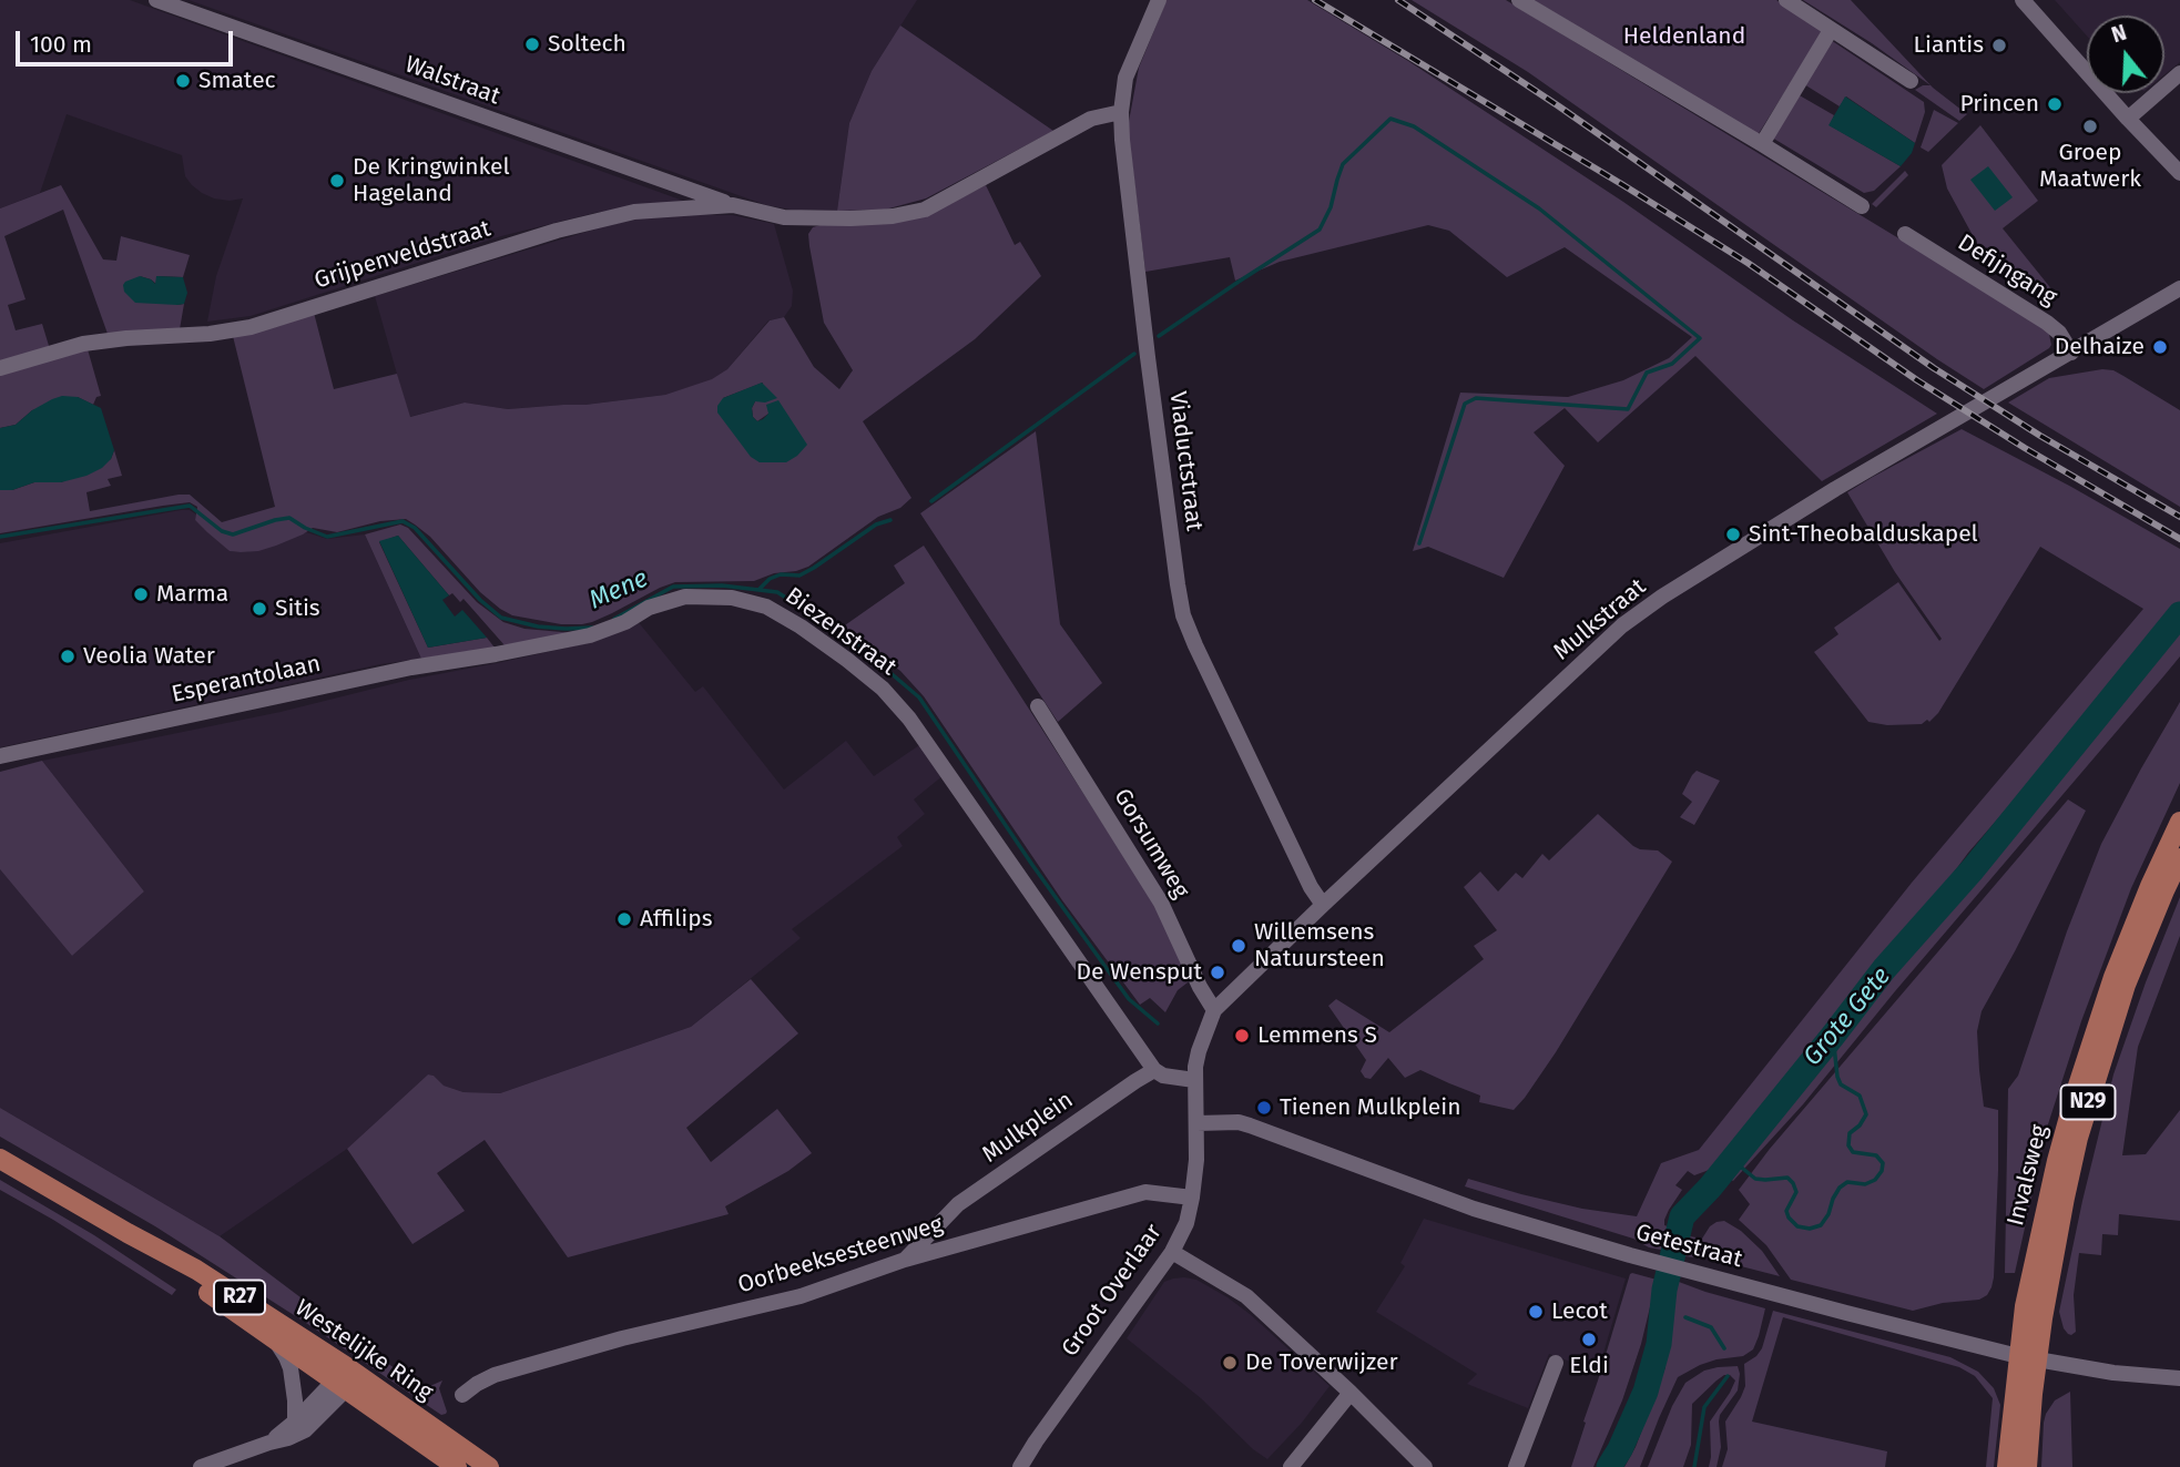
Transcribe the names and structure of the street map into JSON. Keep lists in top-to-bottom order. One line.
{"streets":{"main road":["N29","Invalsweg","R27","Westelijke Ring"],"street":["Walstraat","Grijpenveldstraat","Defijngang","Viaductstraat","Mulkstraat","Biezenstraat","Esperantolaan","Gorsumweg","Mulkplein","Getestraat","Oorbeeksesteenweg","Groot Overlaar"]},"crossings":[["Walstraat","Grijpenveldstraat"],["Grijpenveldstraat","Viaductstraat"],["Defijngang","Mulkstraat"],["Viaductstraat","Mulkstraat"],["Mulkstraat","Gorsumweg"],["Mulkstraat","Getestraat"],["Mulkstraat","Groot Overlaar"],["Biezenstraat","Esperantolaan"],["Biezenstraat","Mulkplein"],["Mulkplein","Oorbeeksesteenweg"],["Invalsweg","Getestraat"],["Getestraat","Groot Overlaar"],["Oorbeeksesteenweg","Groot Overlaar"]],"water":["Mene","Grote Gete"],"parks":["Heldenland"],"places":["Soltech","Liantis","Smatec","Princen","Groep Maatwerk","De Kringwinkel Hageland","Delhaize","Sint-Theobalduskapel","Marma","Sitis","Veolia Water","Affilips","Willemsens Natuursteen","De Wensput","Lemmens S","Tienen Mulkplein","Lecot","Eldi","De Toverwijzer"],"scale_bar":"100 m","north":"top"}
